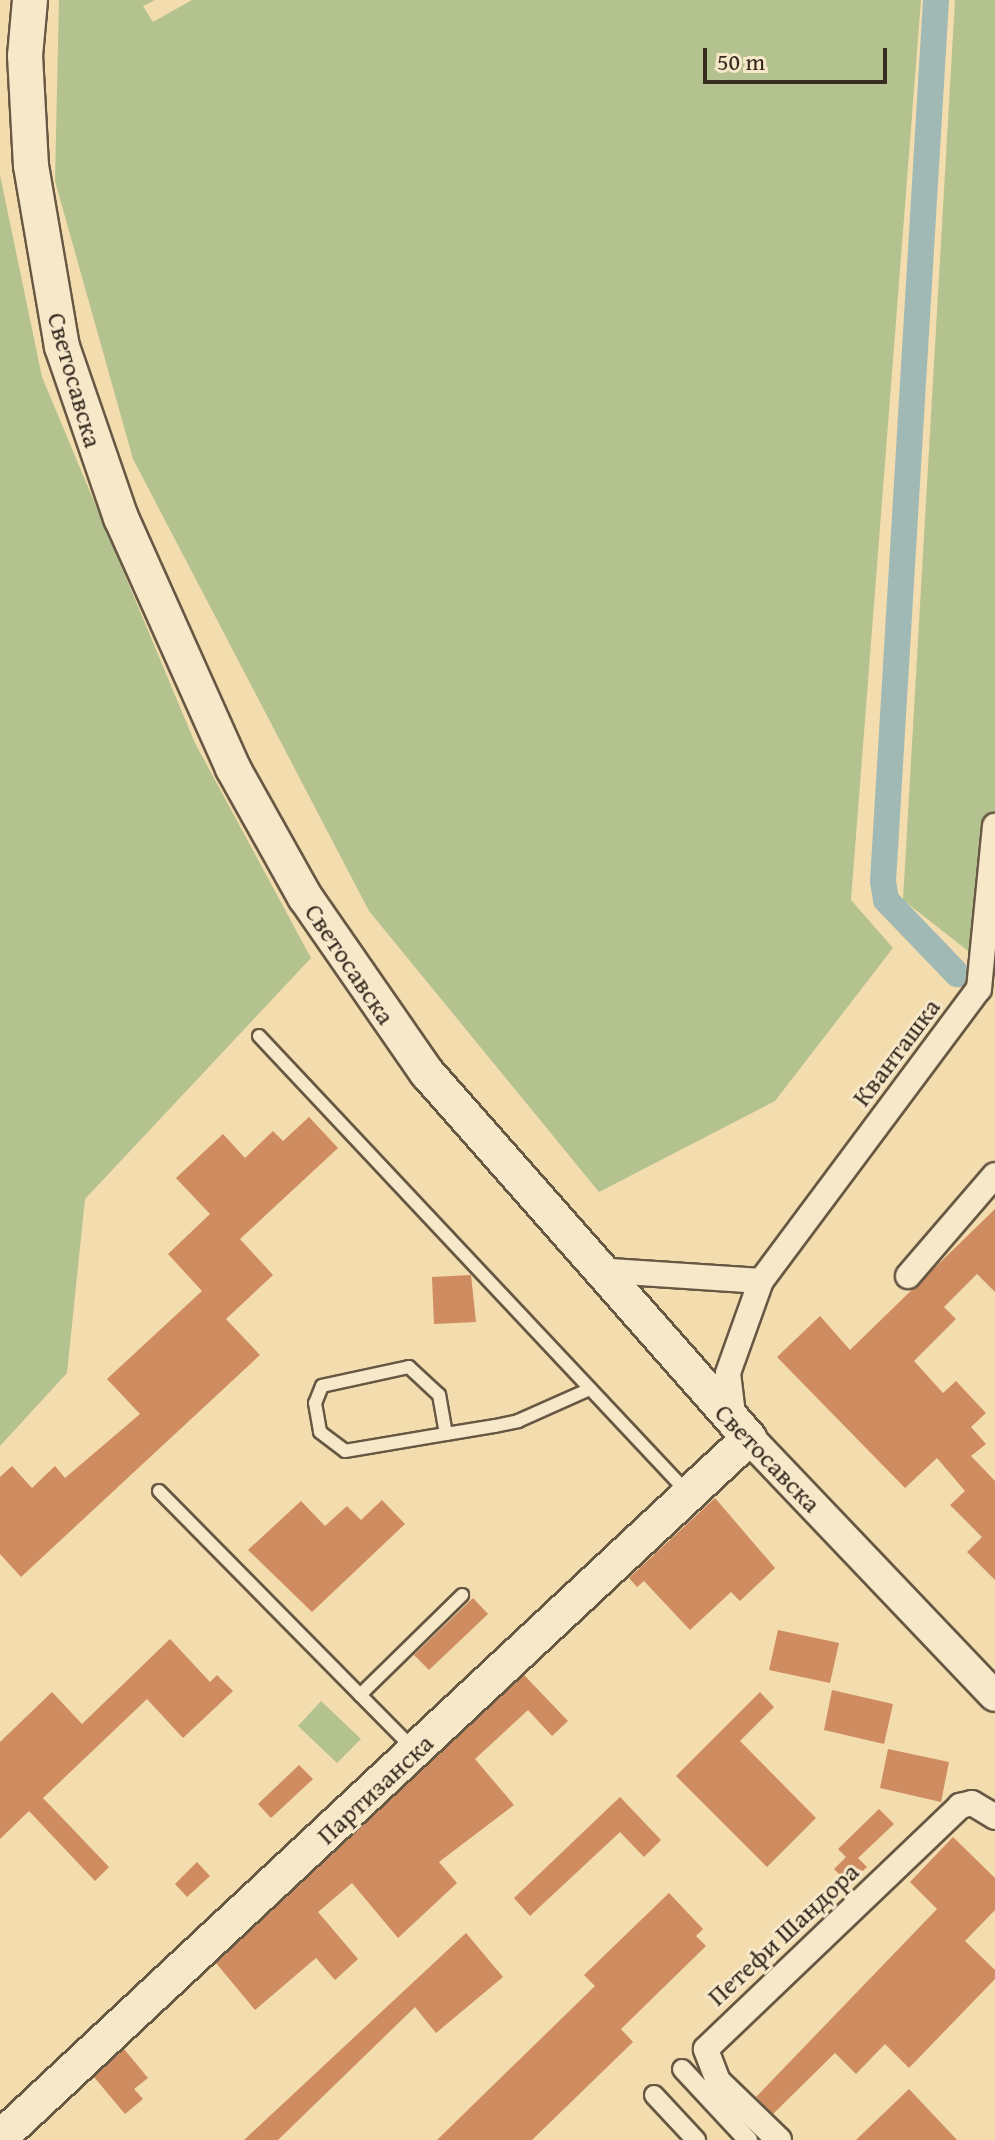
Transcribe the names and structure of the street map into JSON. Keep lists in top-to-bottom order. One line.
{"streets":{"main road":["Светосавска","Партизанска"],"street":["Кванташка","Петефи Шандора"]},"crossings":[["Светосавска","Кванташка"],["Светосавска","Партизанска"],["Кванташка","Партизанска"]],"scale_bar":"50 m"}
